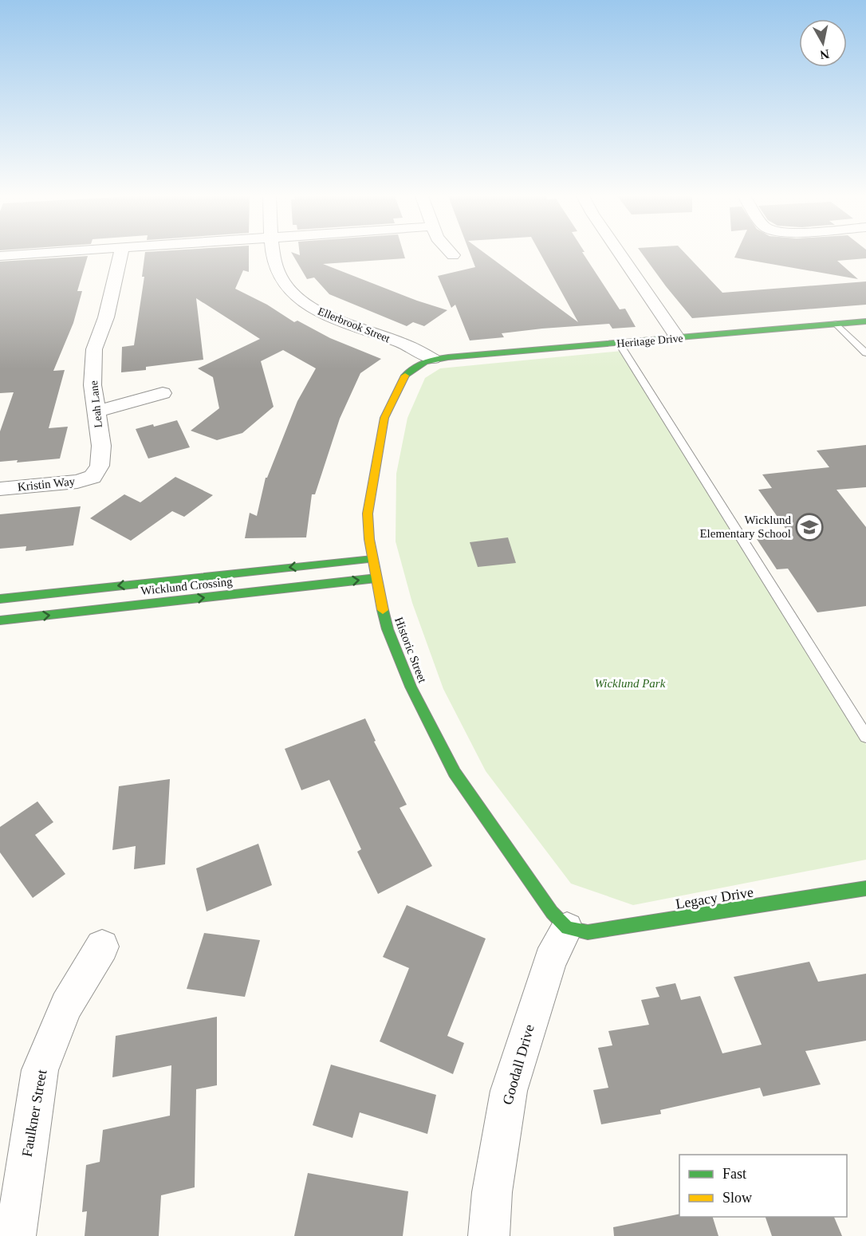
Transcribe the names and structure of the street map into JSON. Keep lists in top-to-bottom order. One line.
{"streets":{"street":["Ellerbrook Street","Heritage Drive","Leah Lane","Kristin Way","Wicklund Crossing","Historic Street","Legacy Drive","Goodall Drive","Faulkner Street"]},"crossings":[["Ellerbrook Street","Heritage Drive"],["Ellerbrook Street","Historic Street"],["Heritage Drive","Historic Street"],["Leah Lane","Kristin Way"],["Wicklund Crossing","Historic Street"],["Historic Street","Legacy Drive"],["Historic Street","Goodall Drive"],["Legacy Drive","Goodall Drive"]],"parks":["Wicklund Park"],"places":{"school or university":["Wicklund Elementary School"]},"legend":["Fast","Slow"],"north":"bottom"}
